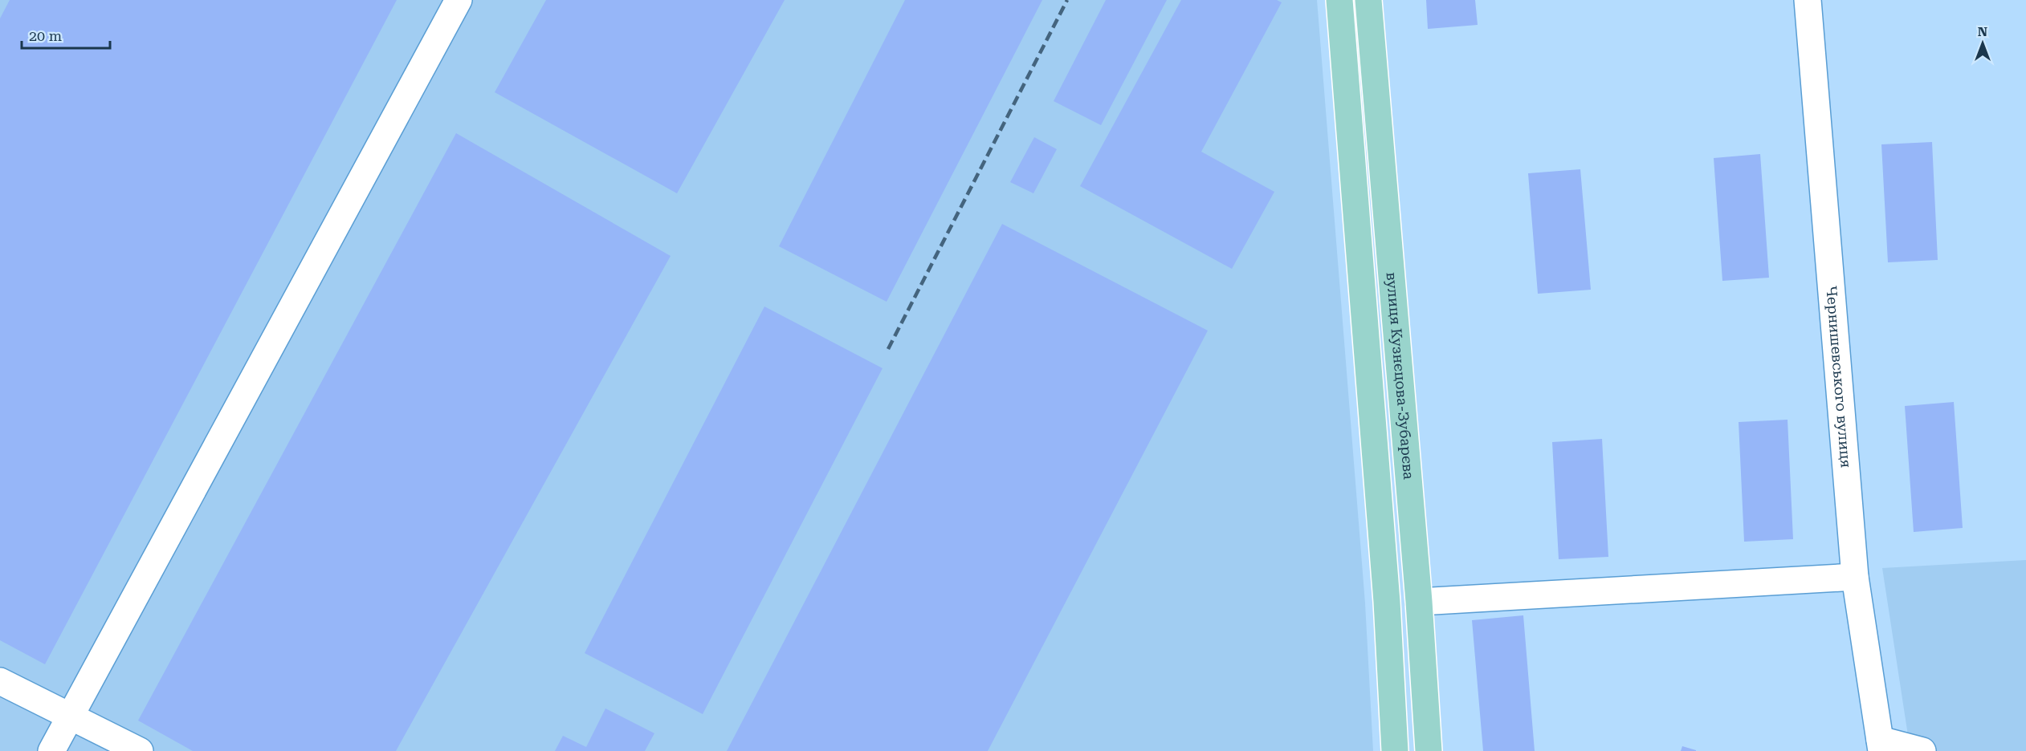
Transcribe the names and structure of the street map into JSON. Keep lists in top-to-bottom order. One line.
{"streets":{"main road":["вулиця Кузнєцова-Зубарєва"],"street":["Чернишевського вулиця"]},"scale_bar":"20 m","north":"top"}
